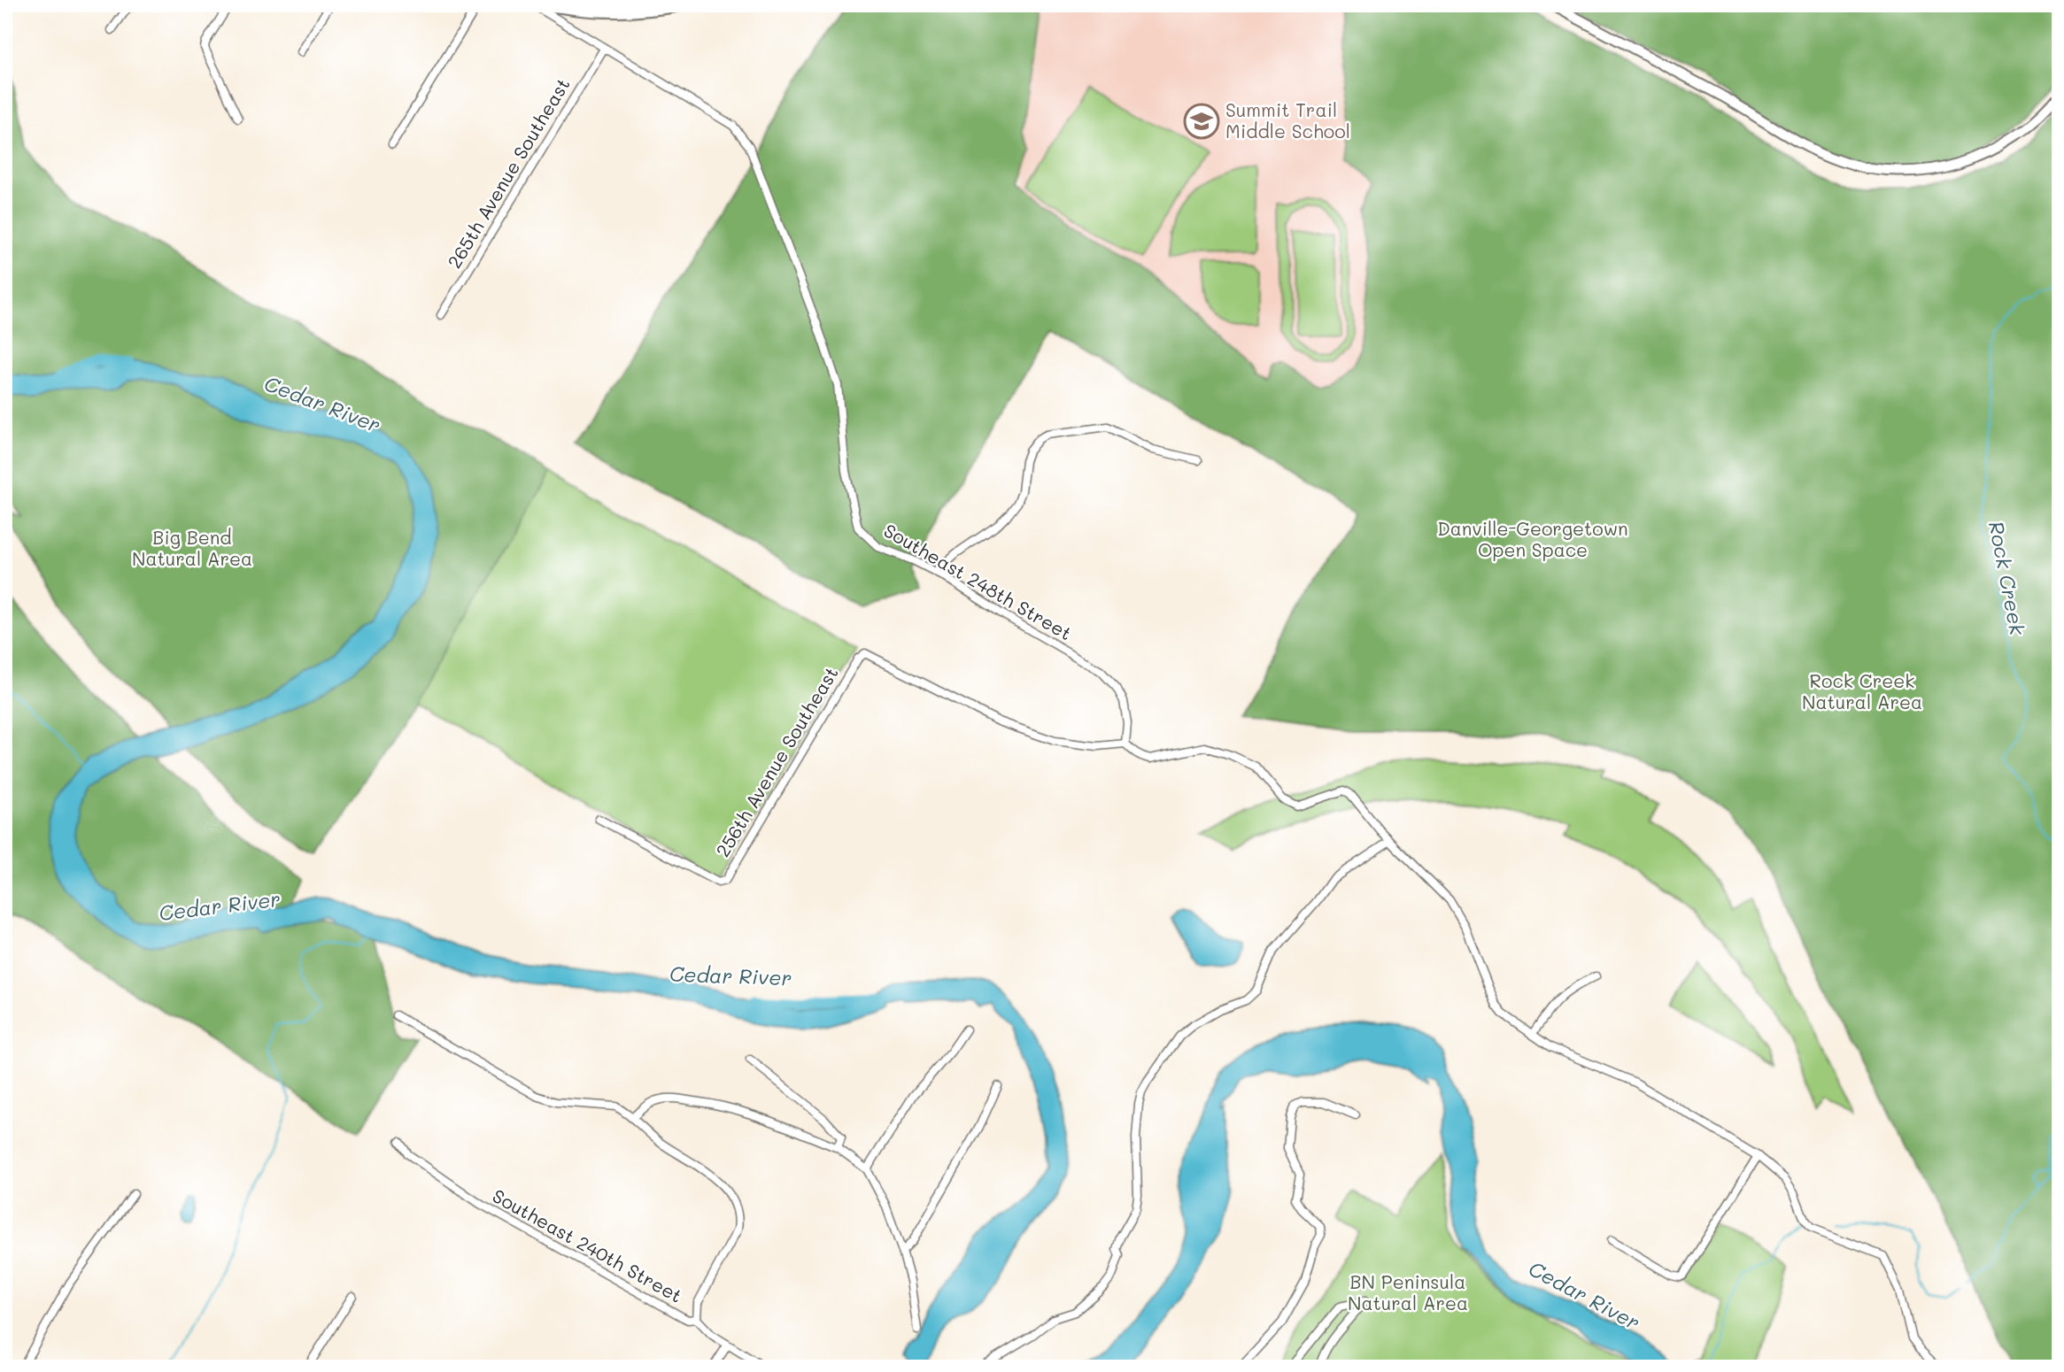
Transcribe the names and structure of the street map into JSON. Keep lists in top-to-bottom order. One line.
{"streets":{"street":["265th Avenue Southeast","Southeast 248th Street","256th Avenue Southeast","Southeast 240th Street"]},"crossings":[["265th Avenue Southeast","Southeast 248th Street"],["Southeast 248th Street","256th Avenue Southeast"]],"water":["Cedar River","Rock Creek"],"parks":["Danville-Georgetown Open Space","Big Bend Natural Area","Rock Creek Natural Area","BN Peninsula Natural Area"],"places":{"school or university":["Summit Trail Middle School"]}}
